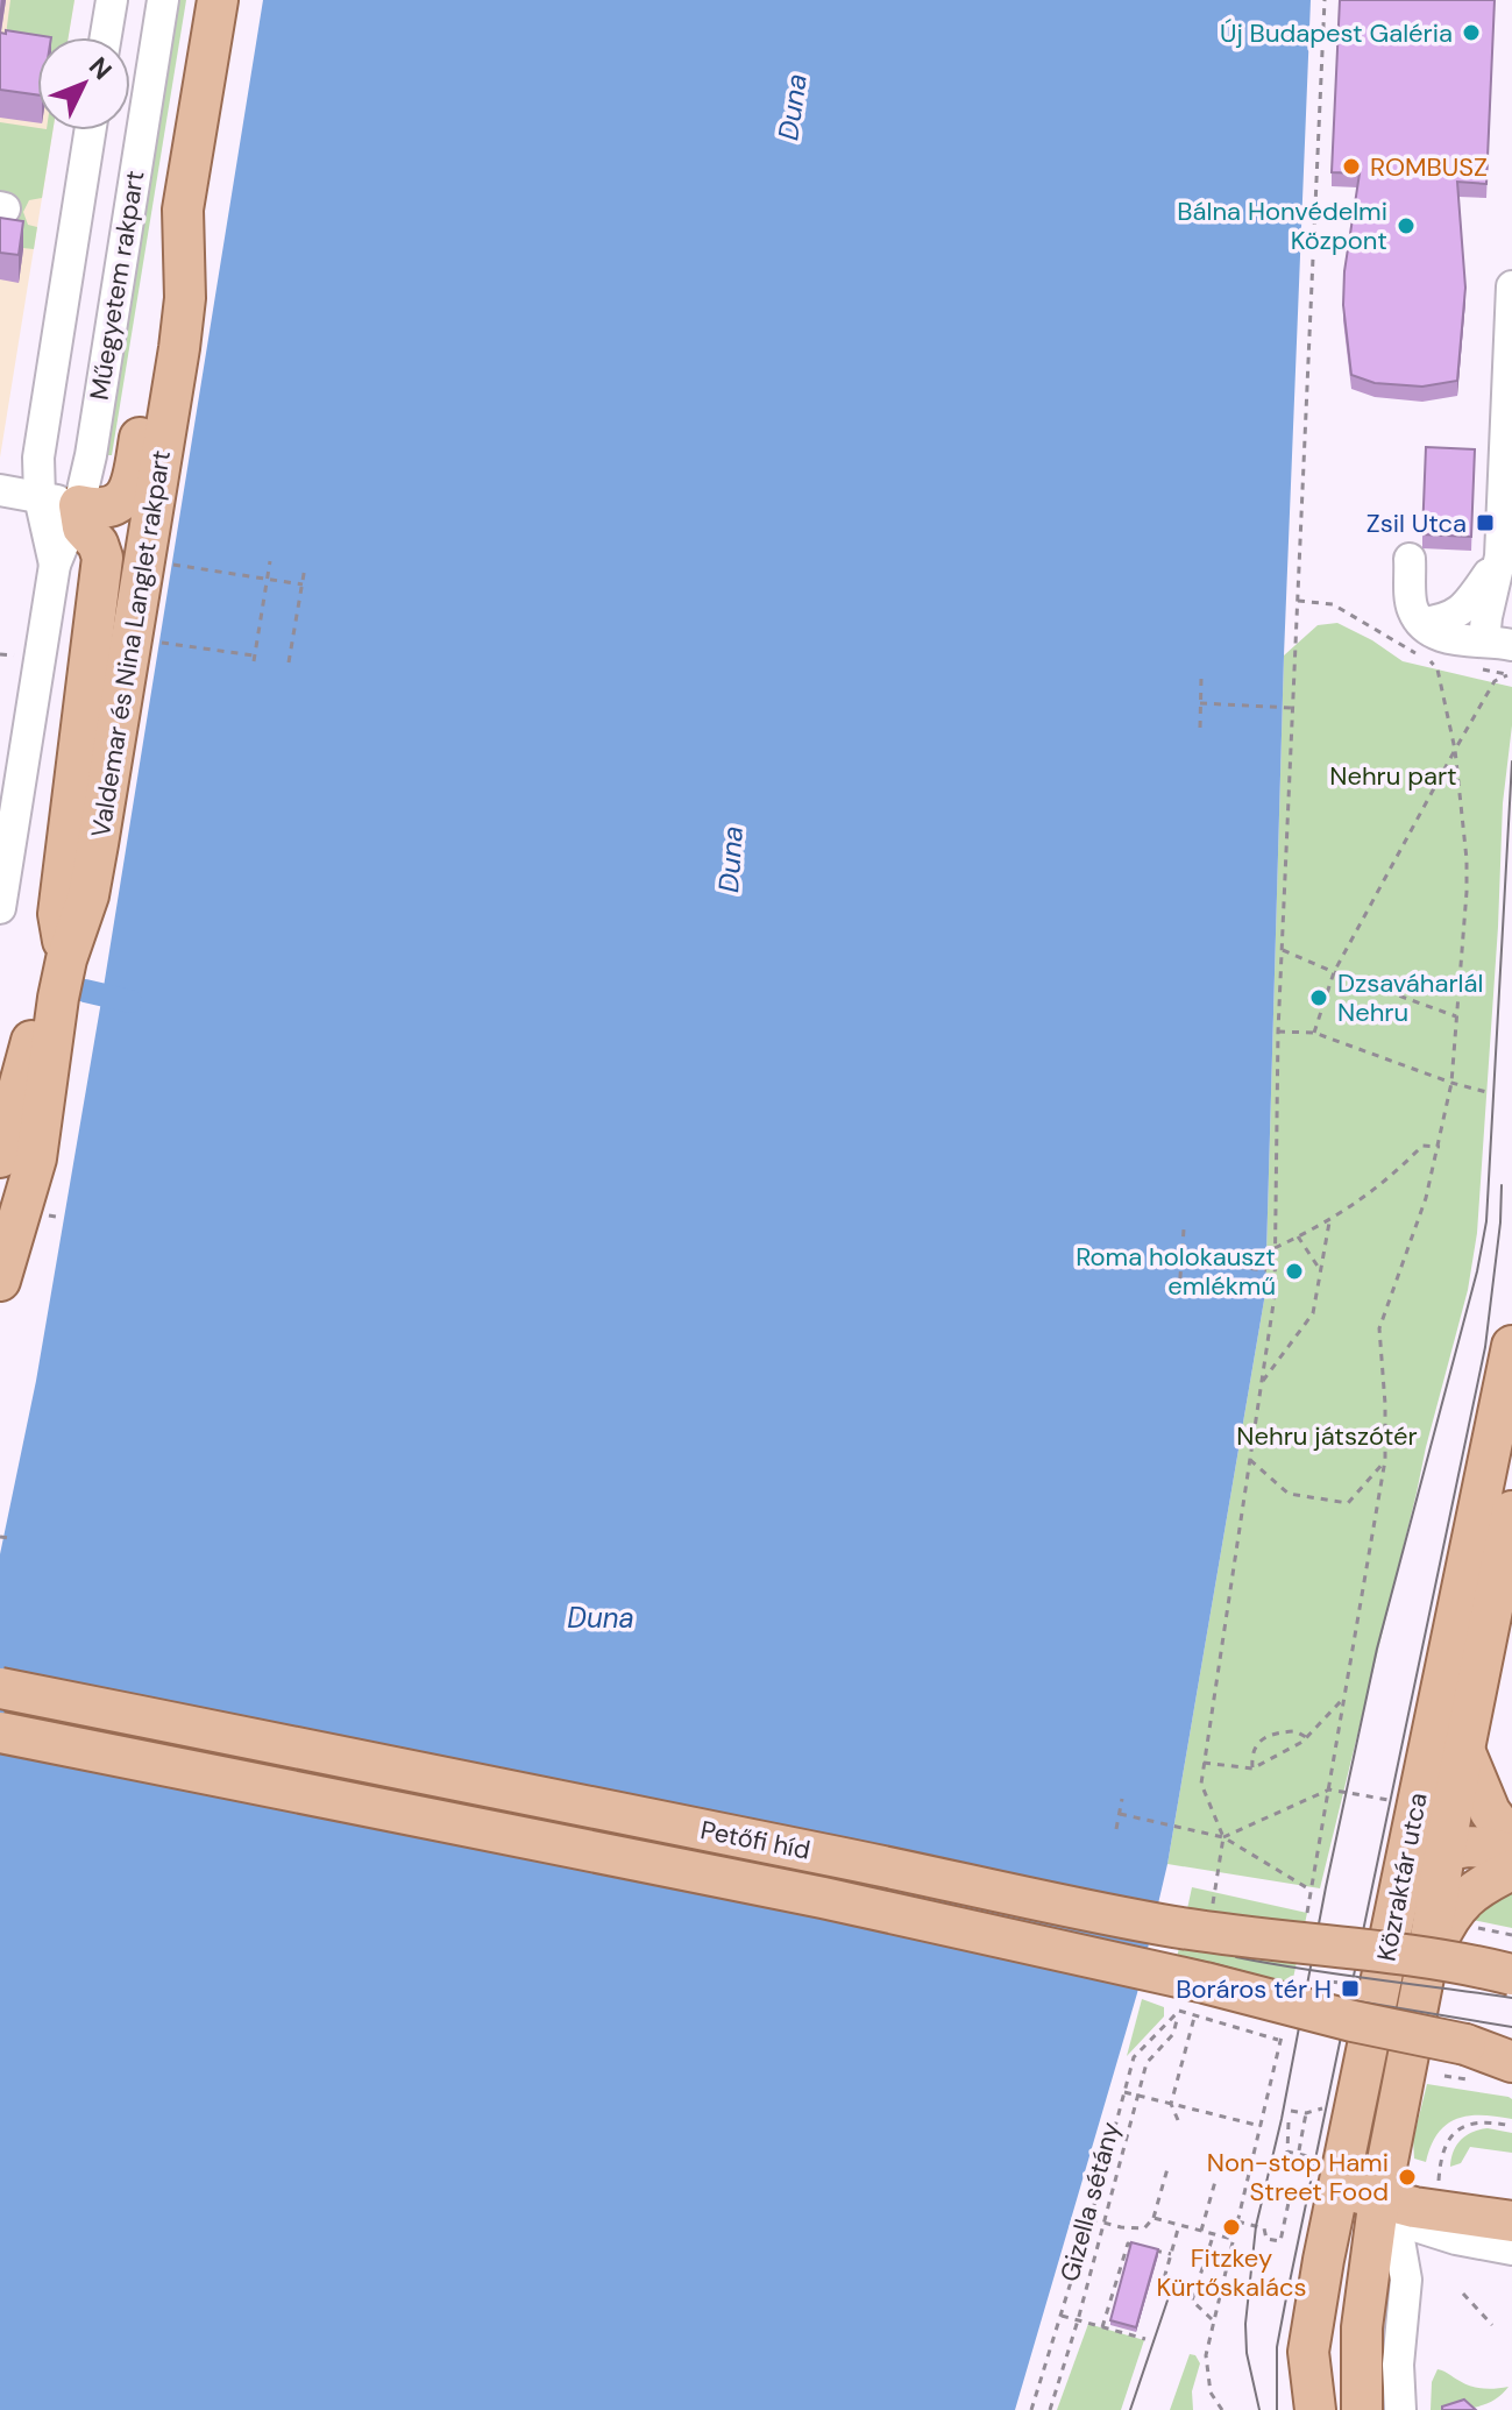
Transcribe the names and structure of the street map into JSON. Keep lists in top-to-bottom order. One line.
{"streets":{"main road":["Valdemar és Nina Langlet rakpart","Petőfi híd","Közraktár utca"],"street":["Műegyetem rakpart"],"path":["Gizella sétány"]},"water":["Duna"],"parks":["Nehru part","Nehru játszótér"],"places":{"other":["Új Budapest Galéria","ROMBUSZ","Bálna Honvédelmi Központ","Dzsaváharlál Nehru","Roma holokauszt emlékmű","Non-stop Hami Street Food","Fitzkey Kürtőskalács"],"transit":["Zsil Utca","Boráros tér H"]},"north":"top right"}
